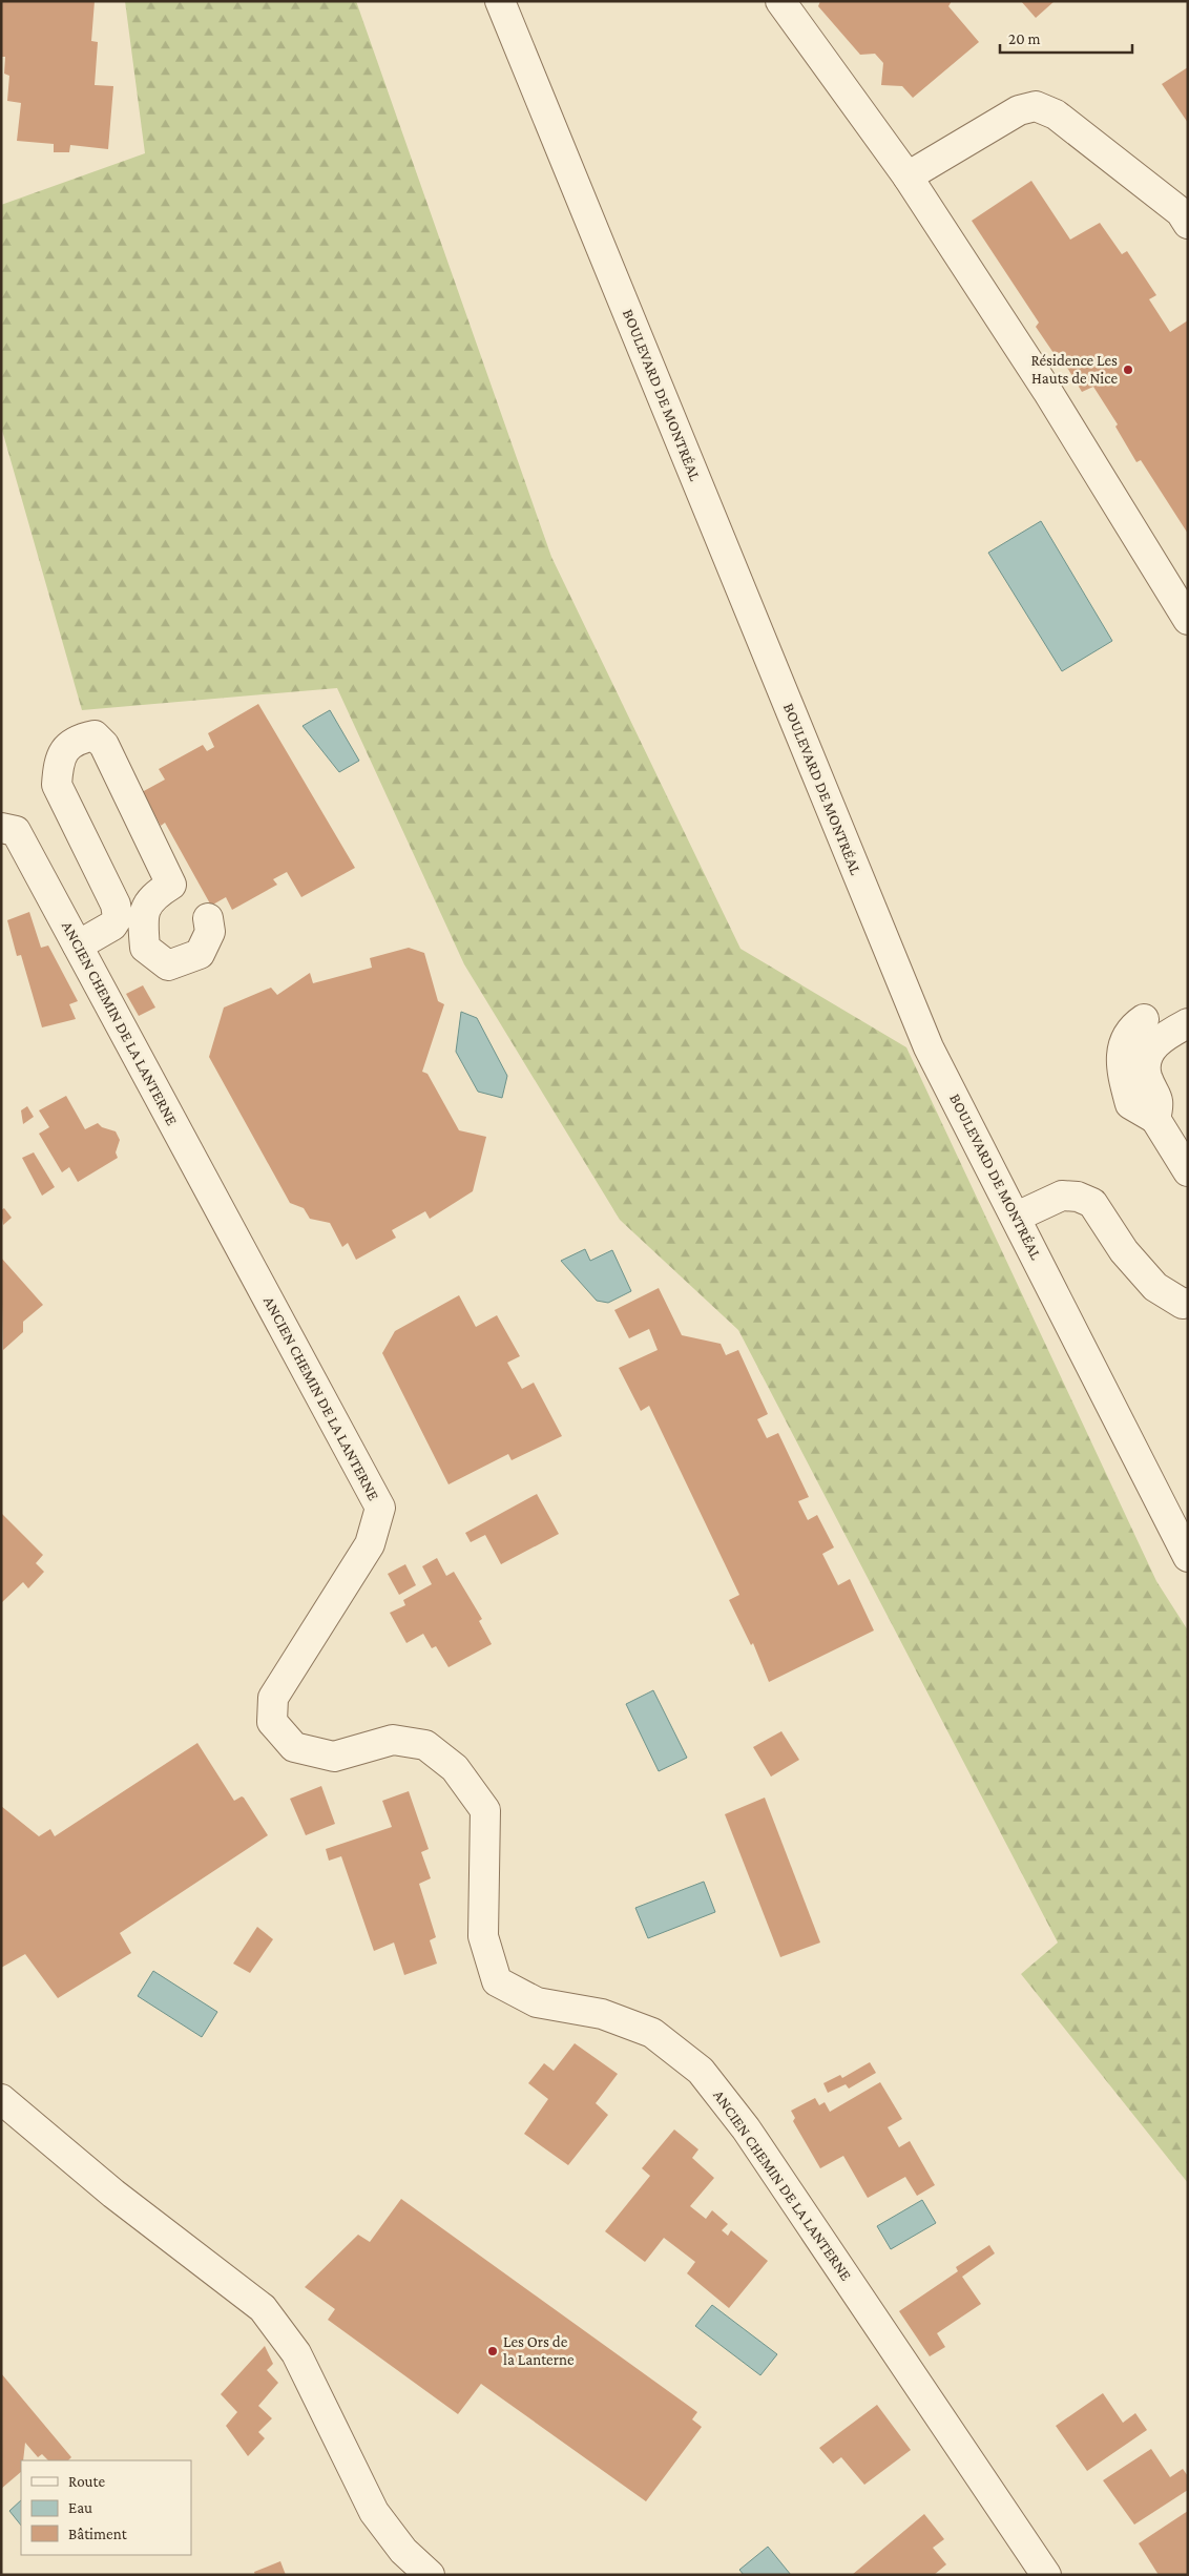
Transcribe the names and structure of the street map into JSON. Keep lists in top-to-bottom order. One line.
{"streets":{"street":["BOULEVARD DE MONTRÉAL","ANCIEN CHEMIN DE LA LANTERNE"]},"places":["Résidence Les Hauts de Nice","Les Ors de la Lanterne"],"legend":["Route","Eau","Bâtiment"],"scale_bar":"20 m"}
